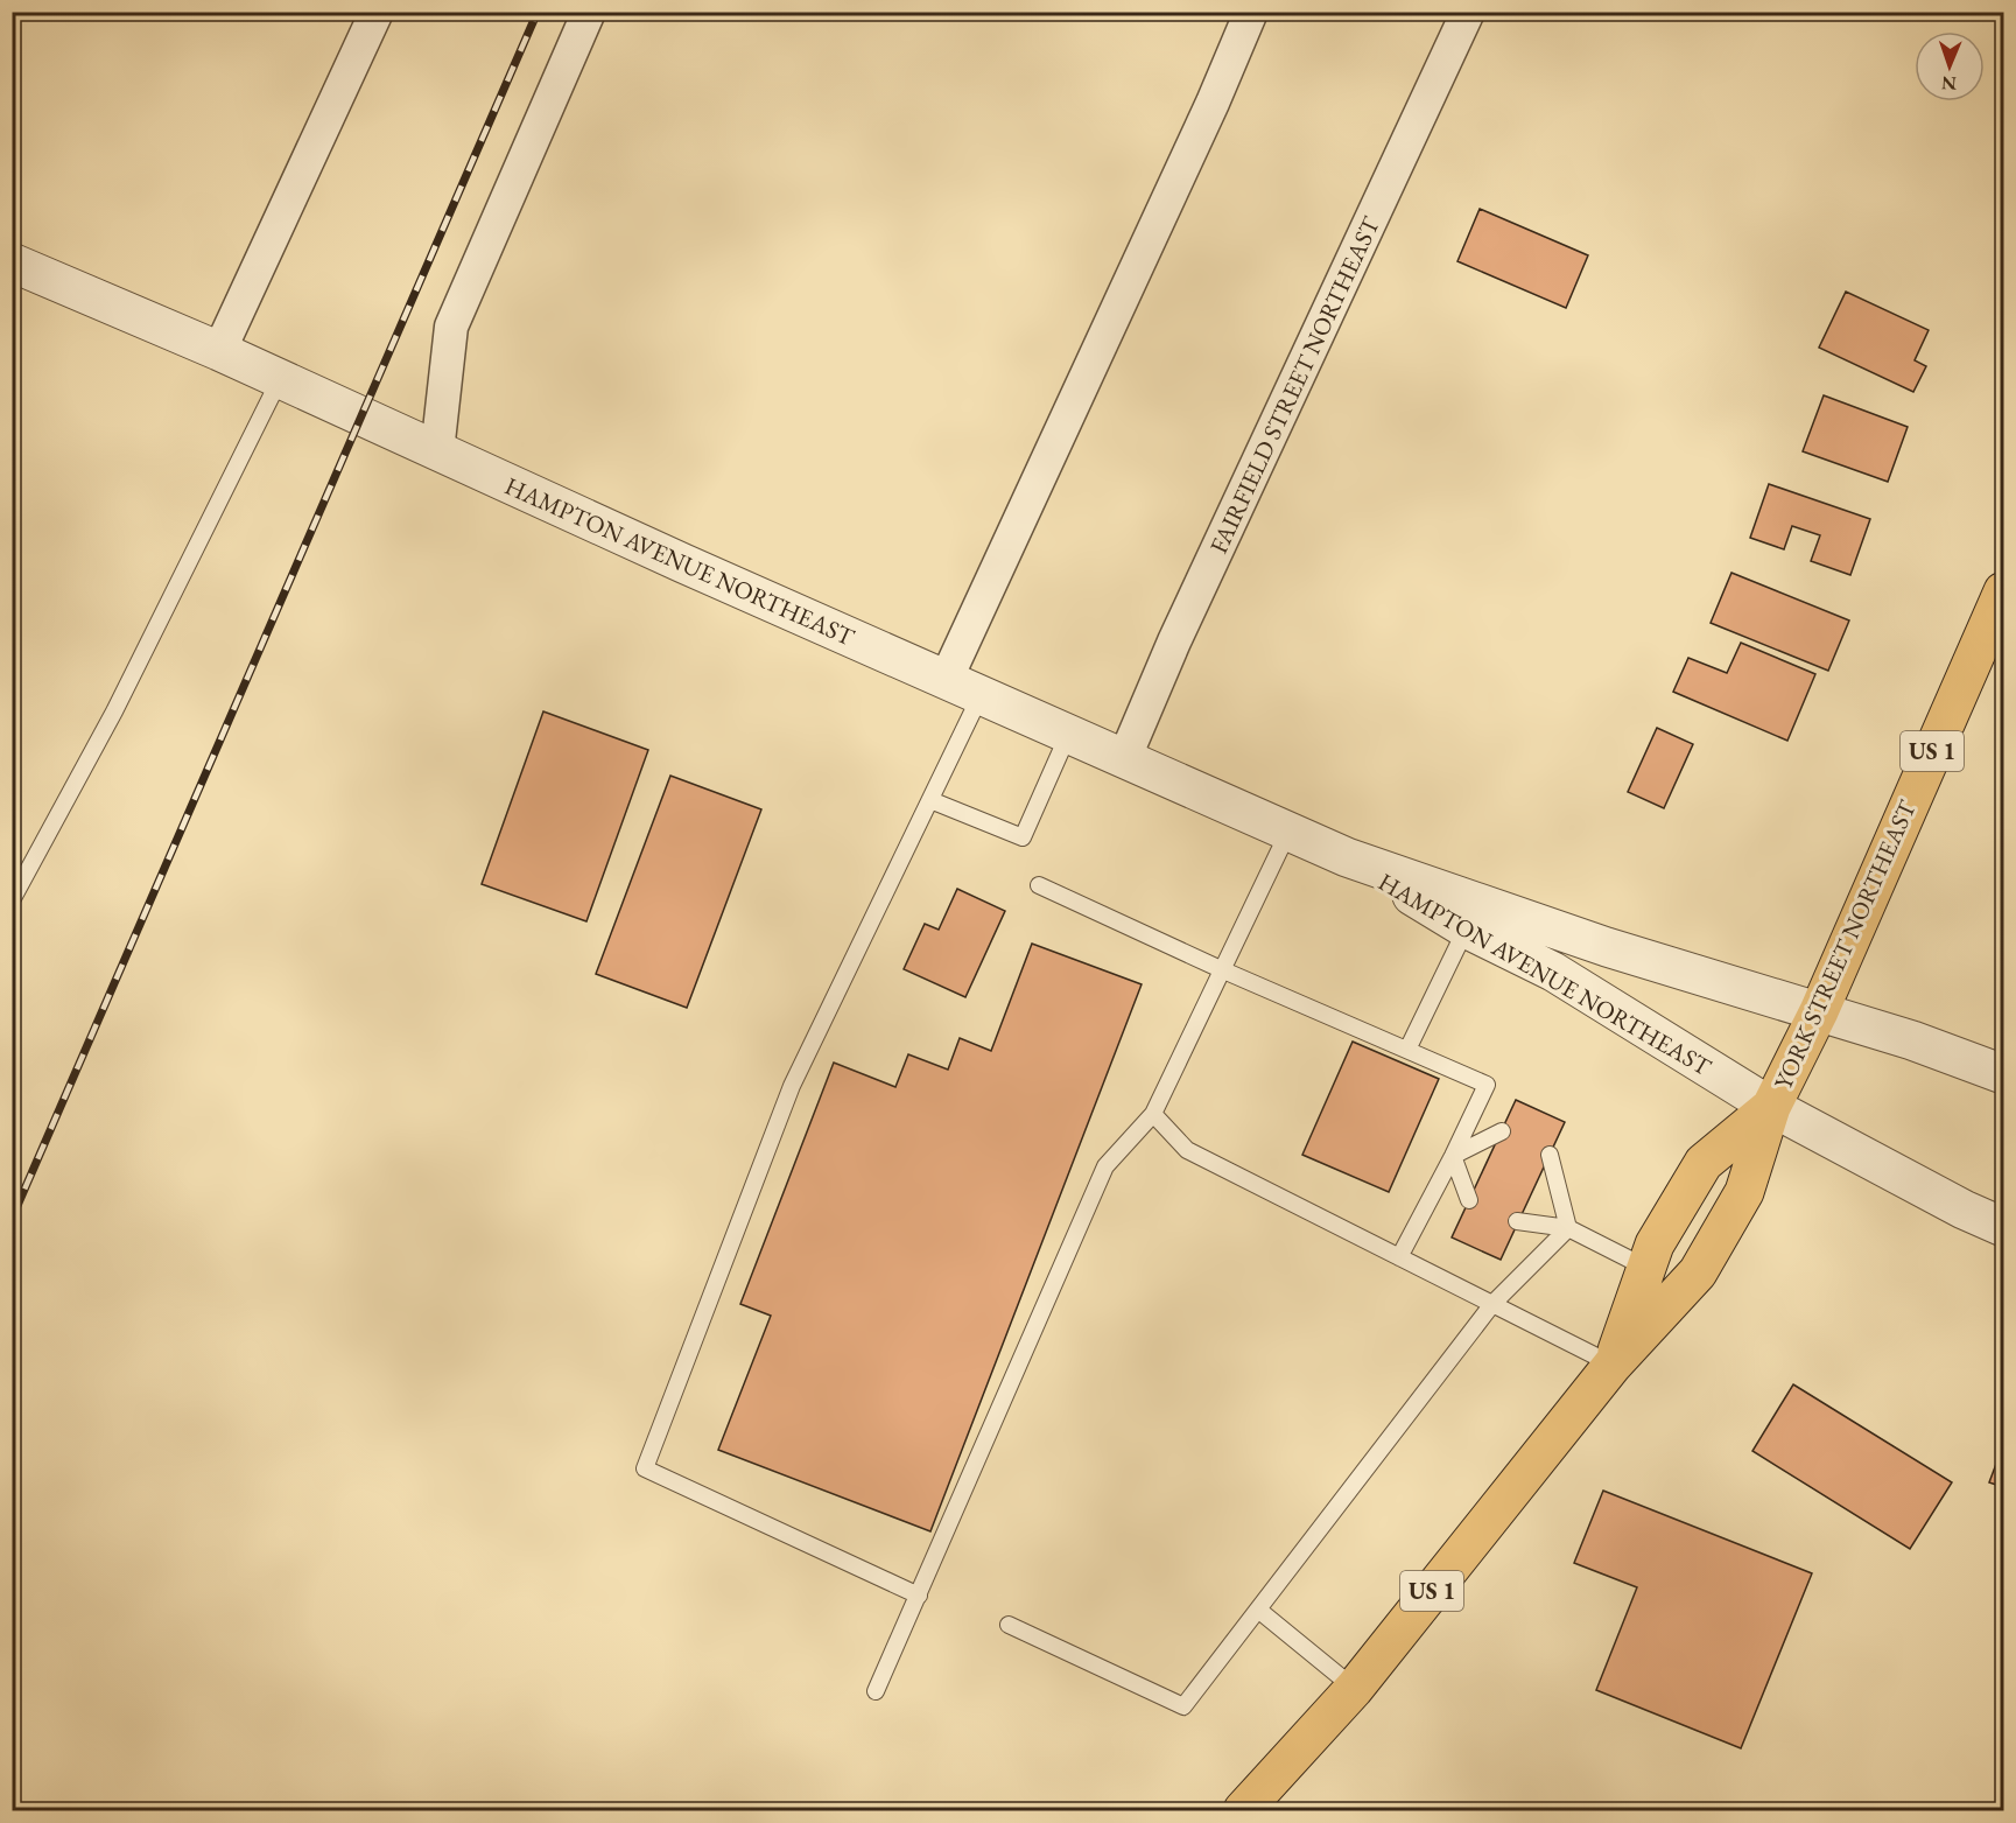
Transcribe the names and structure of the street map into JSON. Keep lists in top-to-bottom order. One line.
{"streets":{"main road":["US 1","YORK STREET NORTHEAST"],"street":["FAIRFIELD STREET NORTHEAST","HAMPTON AVENUE NORTHEAST"]},"crossings":[["FAIRFIELD STREET NORTHEAST","HAMPTON AVENUE NORTHEAST"],["HAMPTON AVENUE NORTHEAST","YORK STREET NORTHEAST"]],"north":"bottom"}
